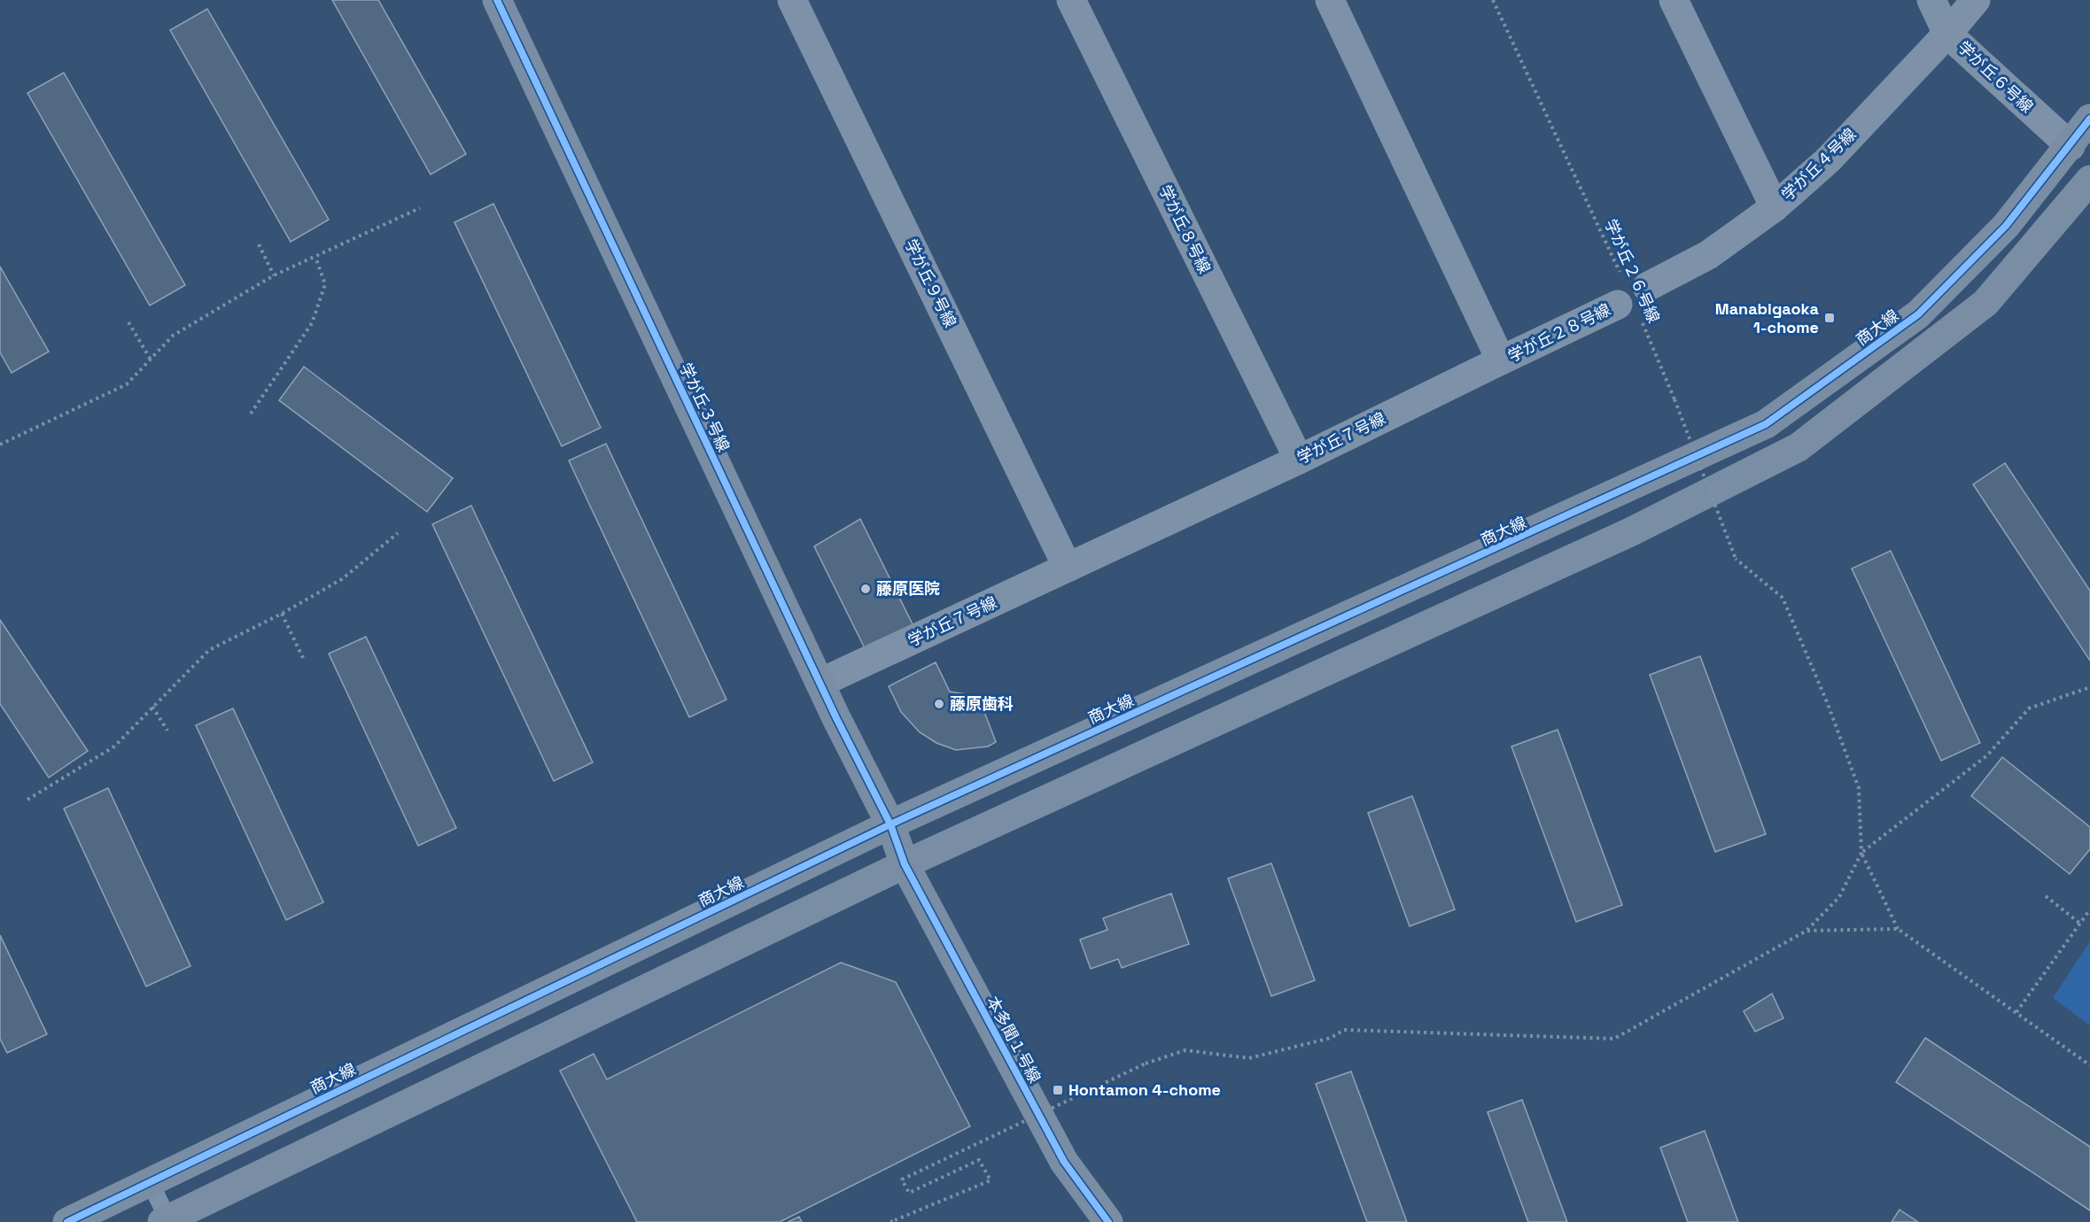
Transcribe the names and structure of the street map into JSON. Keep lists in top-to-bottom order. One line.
{"streets":{"street":["学が丘６号線","学が丘４号線","学が丘８号線","学が丘９号線","商大線","学が丘２８号線","学が丘３号線","学が丘７号線","本多聞１号線"],"path":["学が丘２６号線"]},"crossings":[["学が丘６号線","学が丘４号線"],["学が丘６号線","商大線"],["学が丘４号線","学が丘２８号線"],["学が丘８号線","学が丘７号線"],["学が丘２６号線","学が丘２８号線"],["学が丘９号線","学が丘７号線"],["商大線","学が丘３号線"],["商大線","本多聞１号線"],["学が丘２８号線","学が丘７号線"],["学が丘３号線","学が丘７号線"],["学が丘３号線","本多聞１号線"]],"places":{"transit":["Manabigaoka 1-chome","Hontamon 4-chome"],"other":["藤原医院","藤原歯科"]}}
